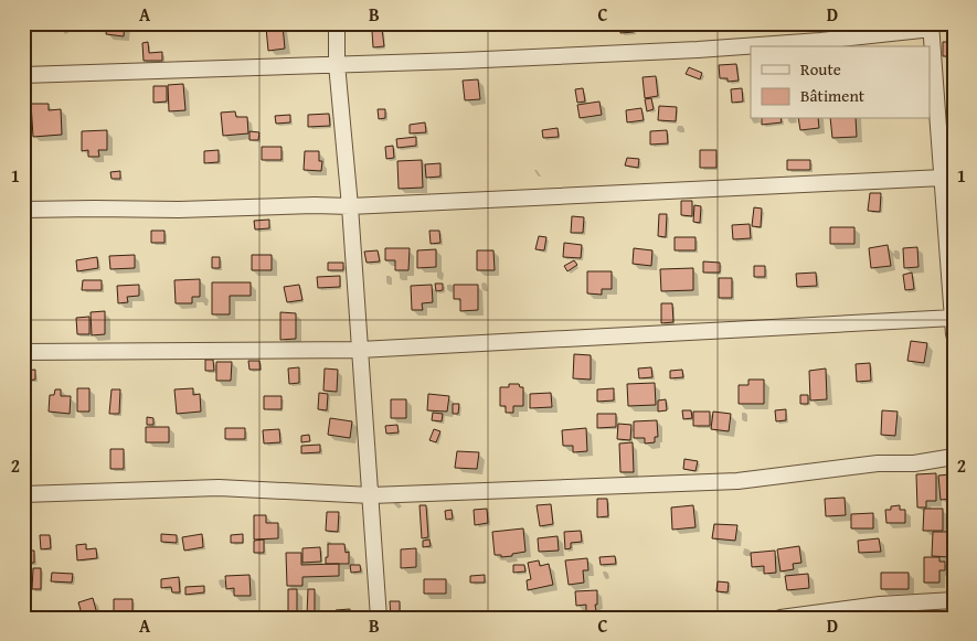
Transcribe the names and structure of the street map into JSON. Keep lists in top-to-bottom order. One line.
{"legend":["Route","Bâtiment"],"grid":{"columns":["A","B","C","D"],"rows":["1","2"]}}
